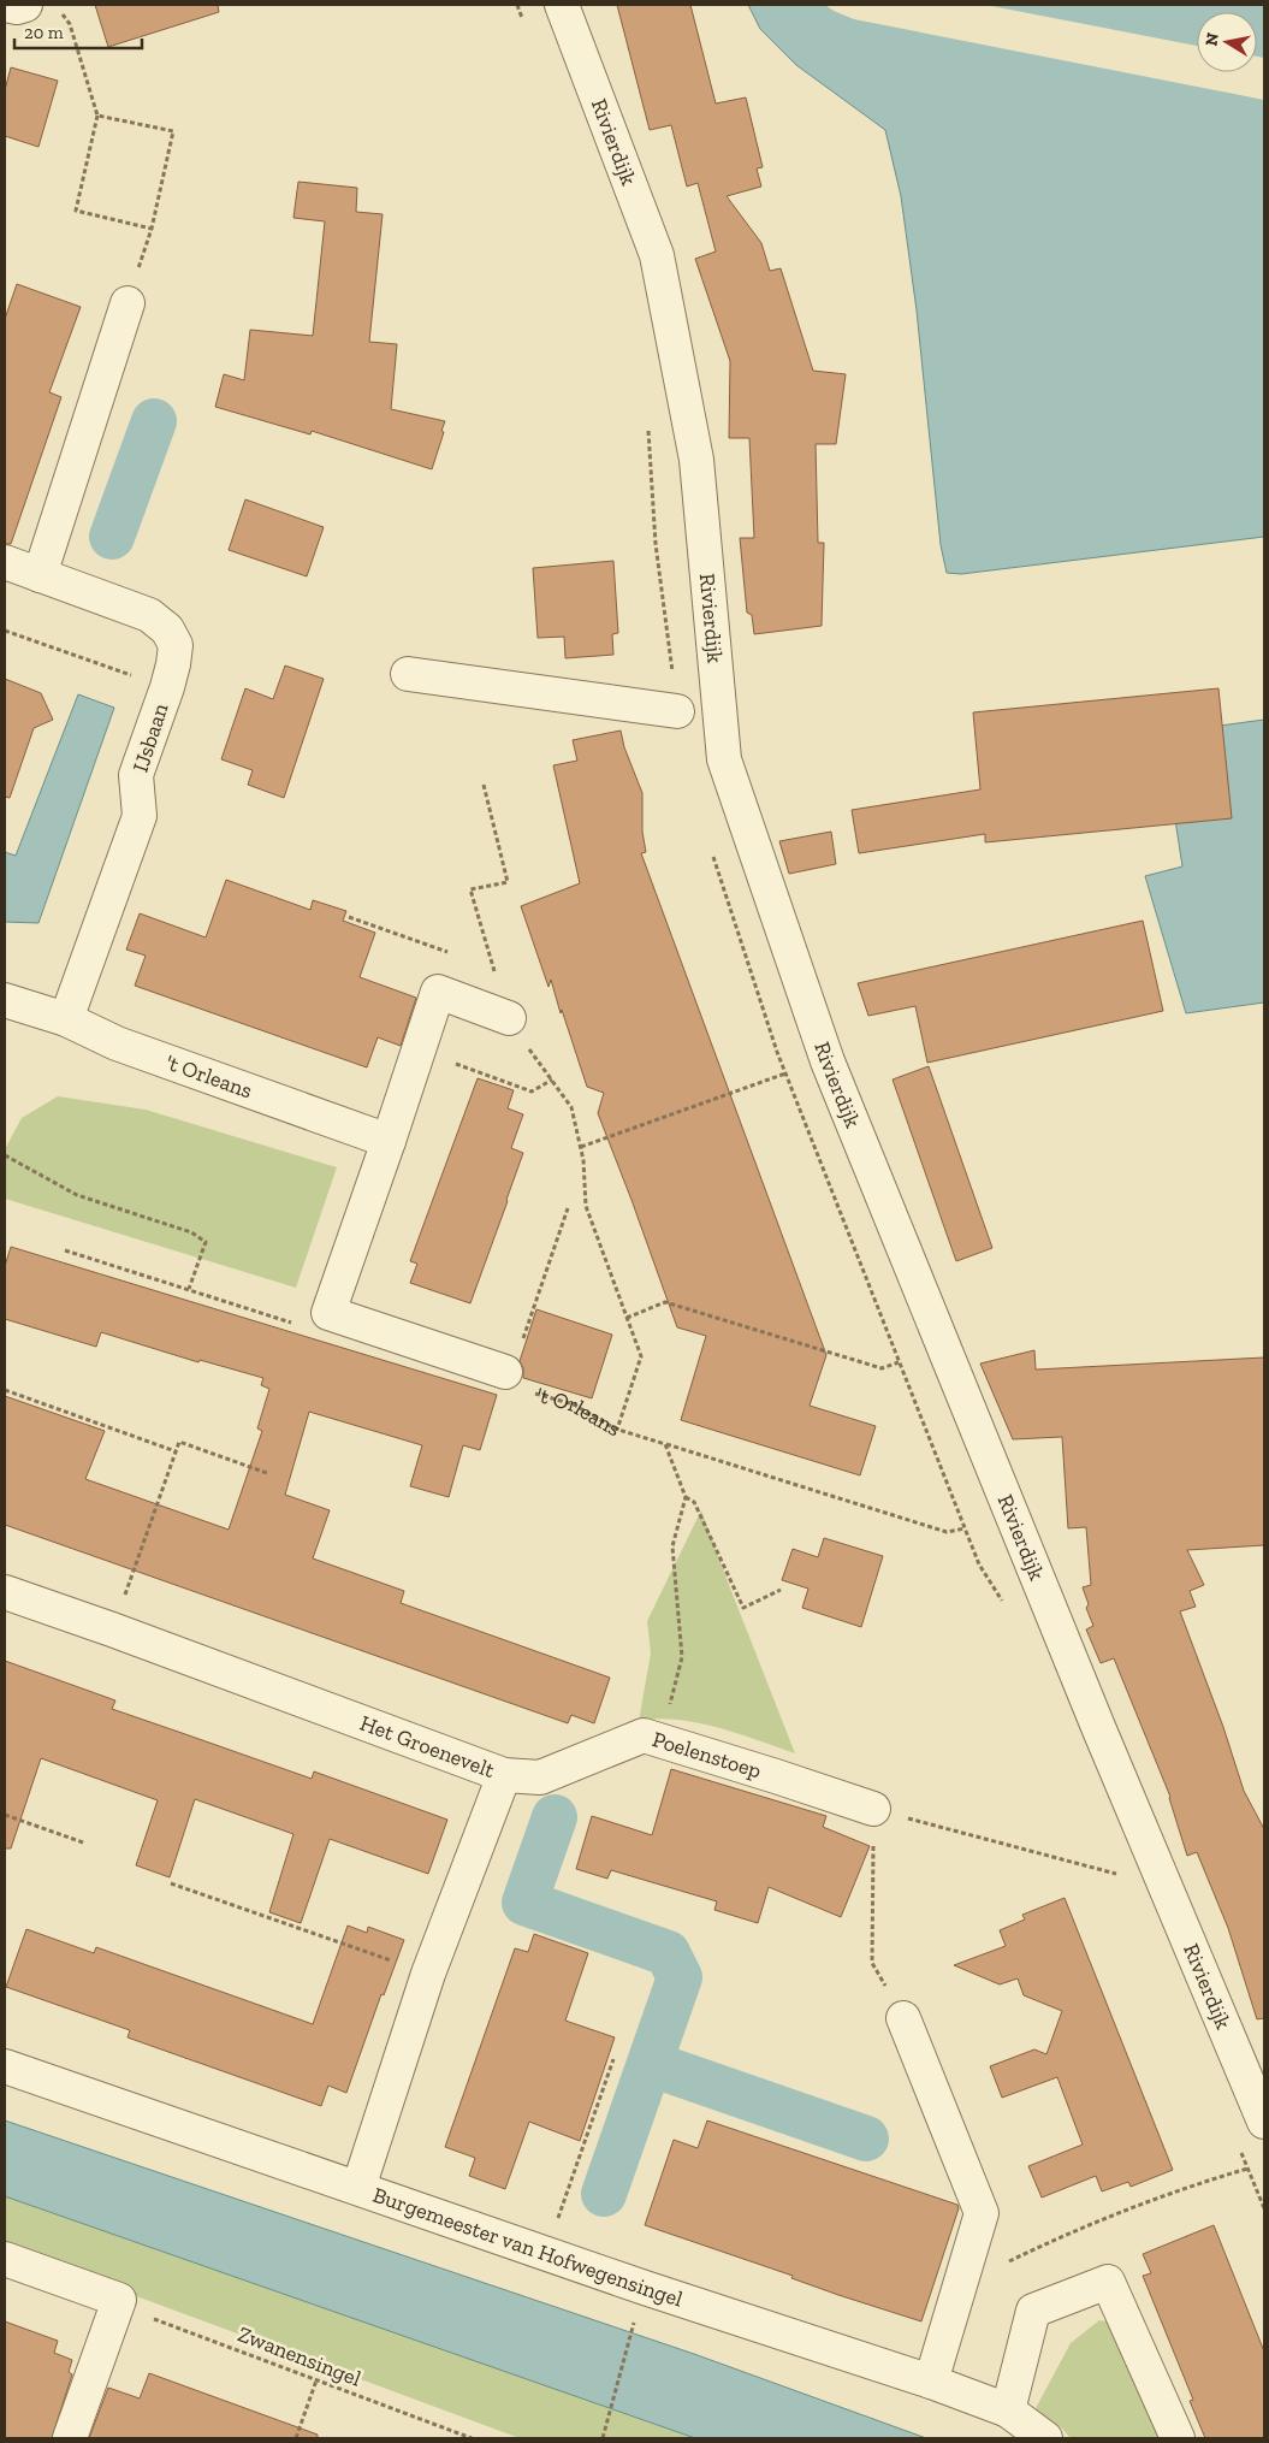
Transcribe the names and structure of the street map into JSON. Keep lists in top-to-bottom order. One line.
{"streets":{"street":["Rivierdijk","IJsbaan","'t Orleans","Het Groenevelt","Poelenstoep","Burgemeester van Hofwegensingel"],"path":["Zwanensingel"]},"crossings":[["IJsbaan","'t Orleans"],["Het Groenevelt","Poelenstoep"],["Het Groenevelt","Burgemeester van Hofwegensingel"]],"scale_bar":"20 m","north":"left"}
